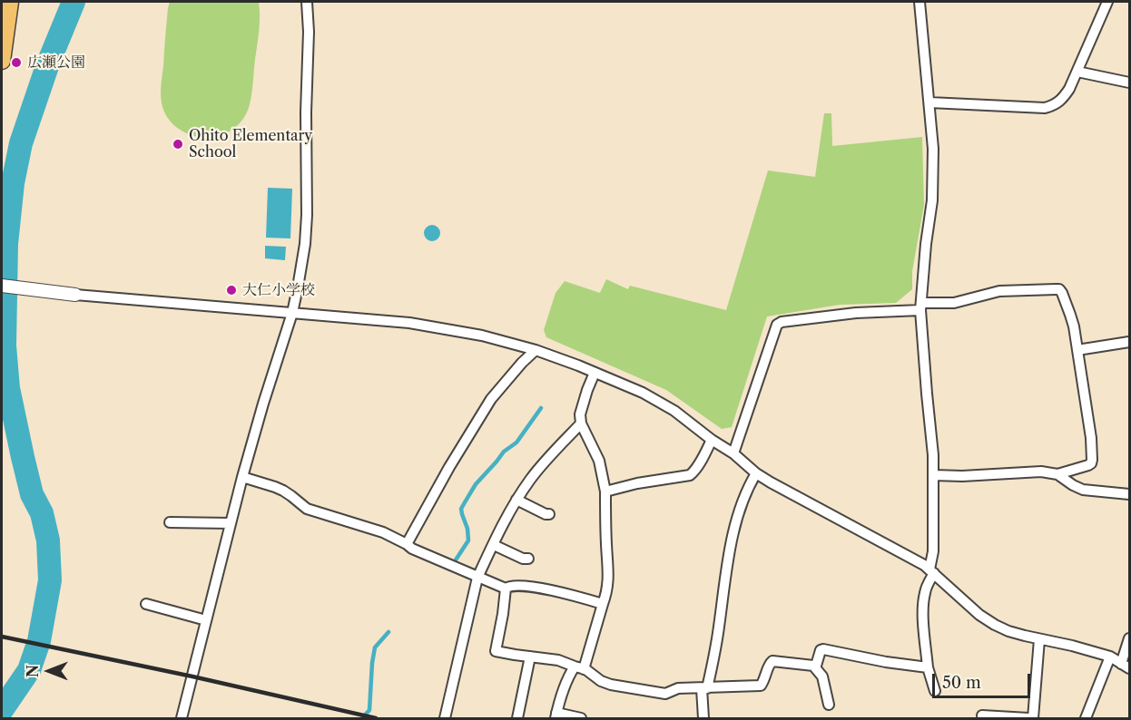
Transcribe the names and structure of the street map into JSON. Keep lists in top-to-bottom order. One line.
{"places":["広瀬公園","Ohito Elementary School","大仁小学校"],"scale_bar":"50 m","north":"left"}
